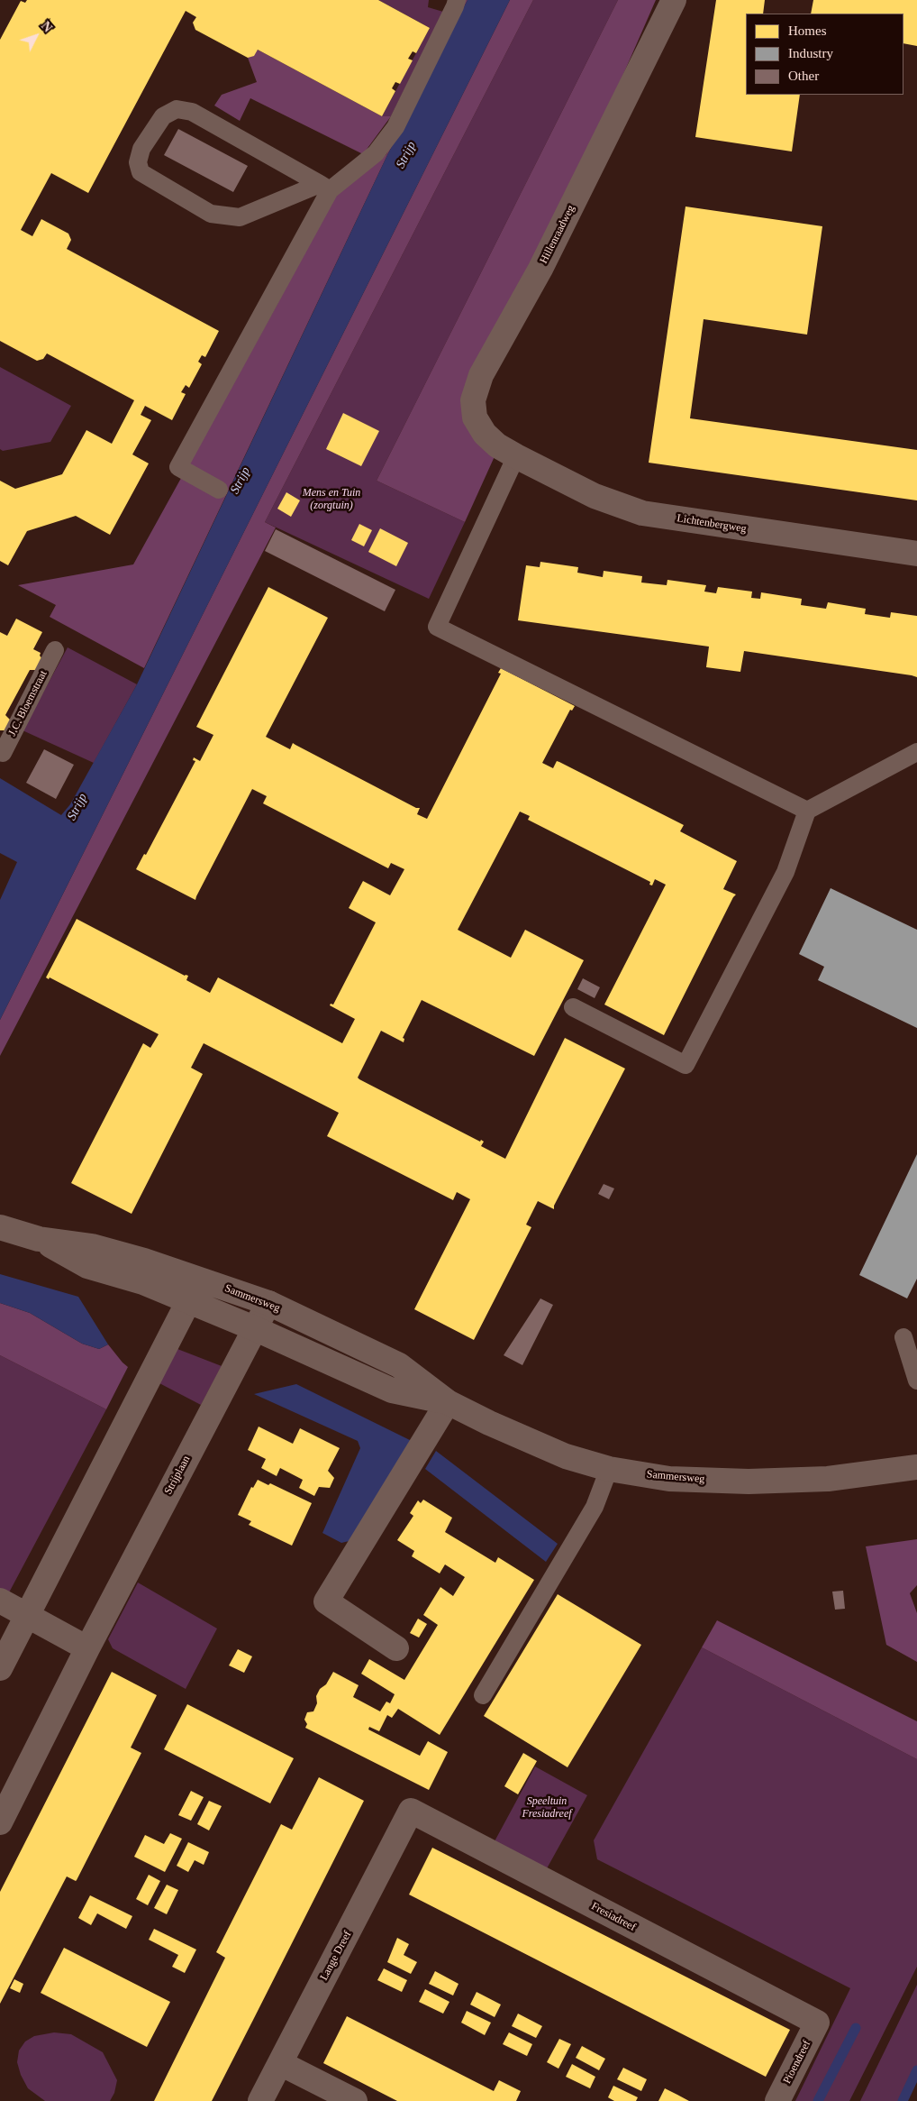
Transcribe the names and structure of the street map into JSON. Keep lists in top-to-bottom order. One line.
{"streets":{"street":["Hillenraadweg","Lichtenbergweg","Sammersweg","Strijplaan","Fresiadreef","Lange Dreef","Pioendreef"],"lane":["J.C. Bloemstraat"]},"crossings":[["Hillenraadweg","Lichtenbergweg"],["Sammersweg","Strijplaan"],["Fresiadreef","Lange Dreef"],["Fresiadreef","Pioendreef"]],"water":["Strijp"],"parks":["Mens en Tuin (zorgtuin)","Speeltuin Fresiadreef"],"legend":["Homes","Industry","Other"],"north":"top right"}
